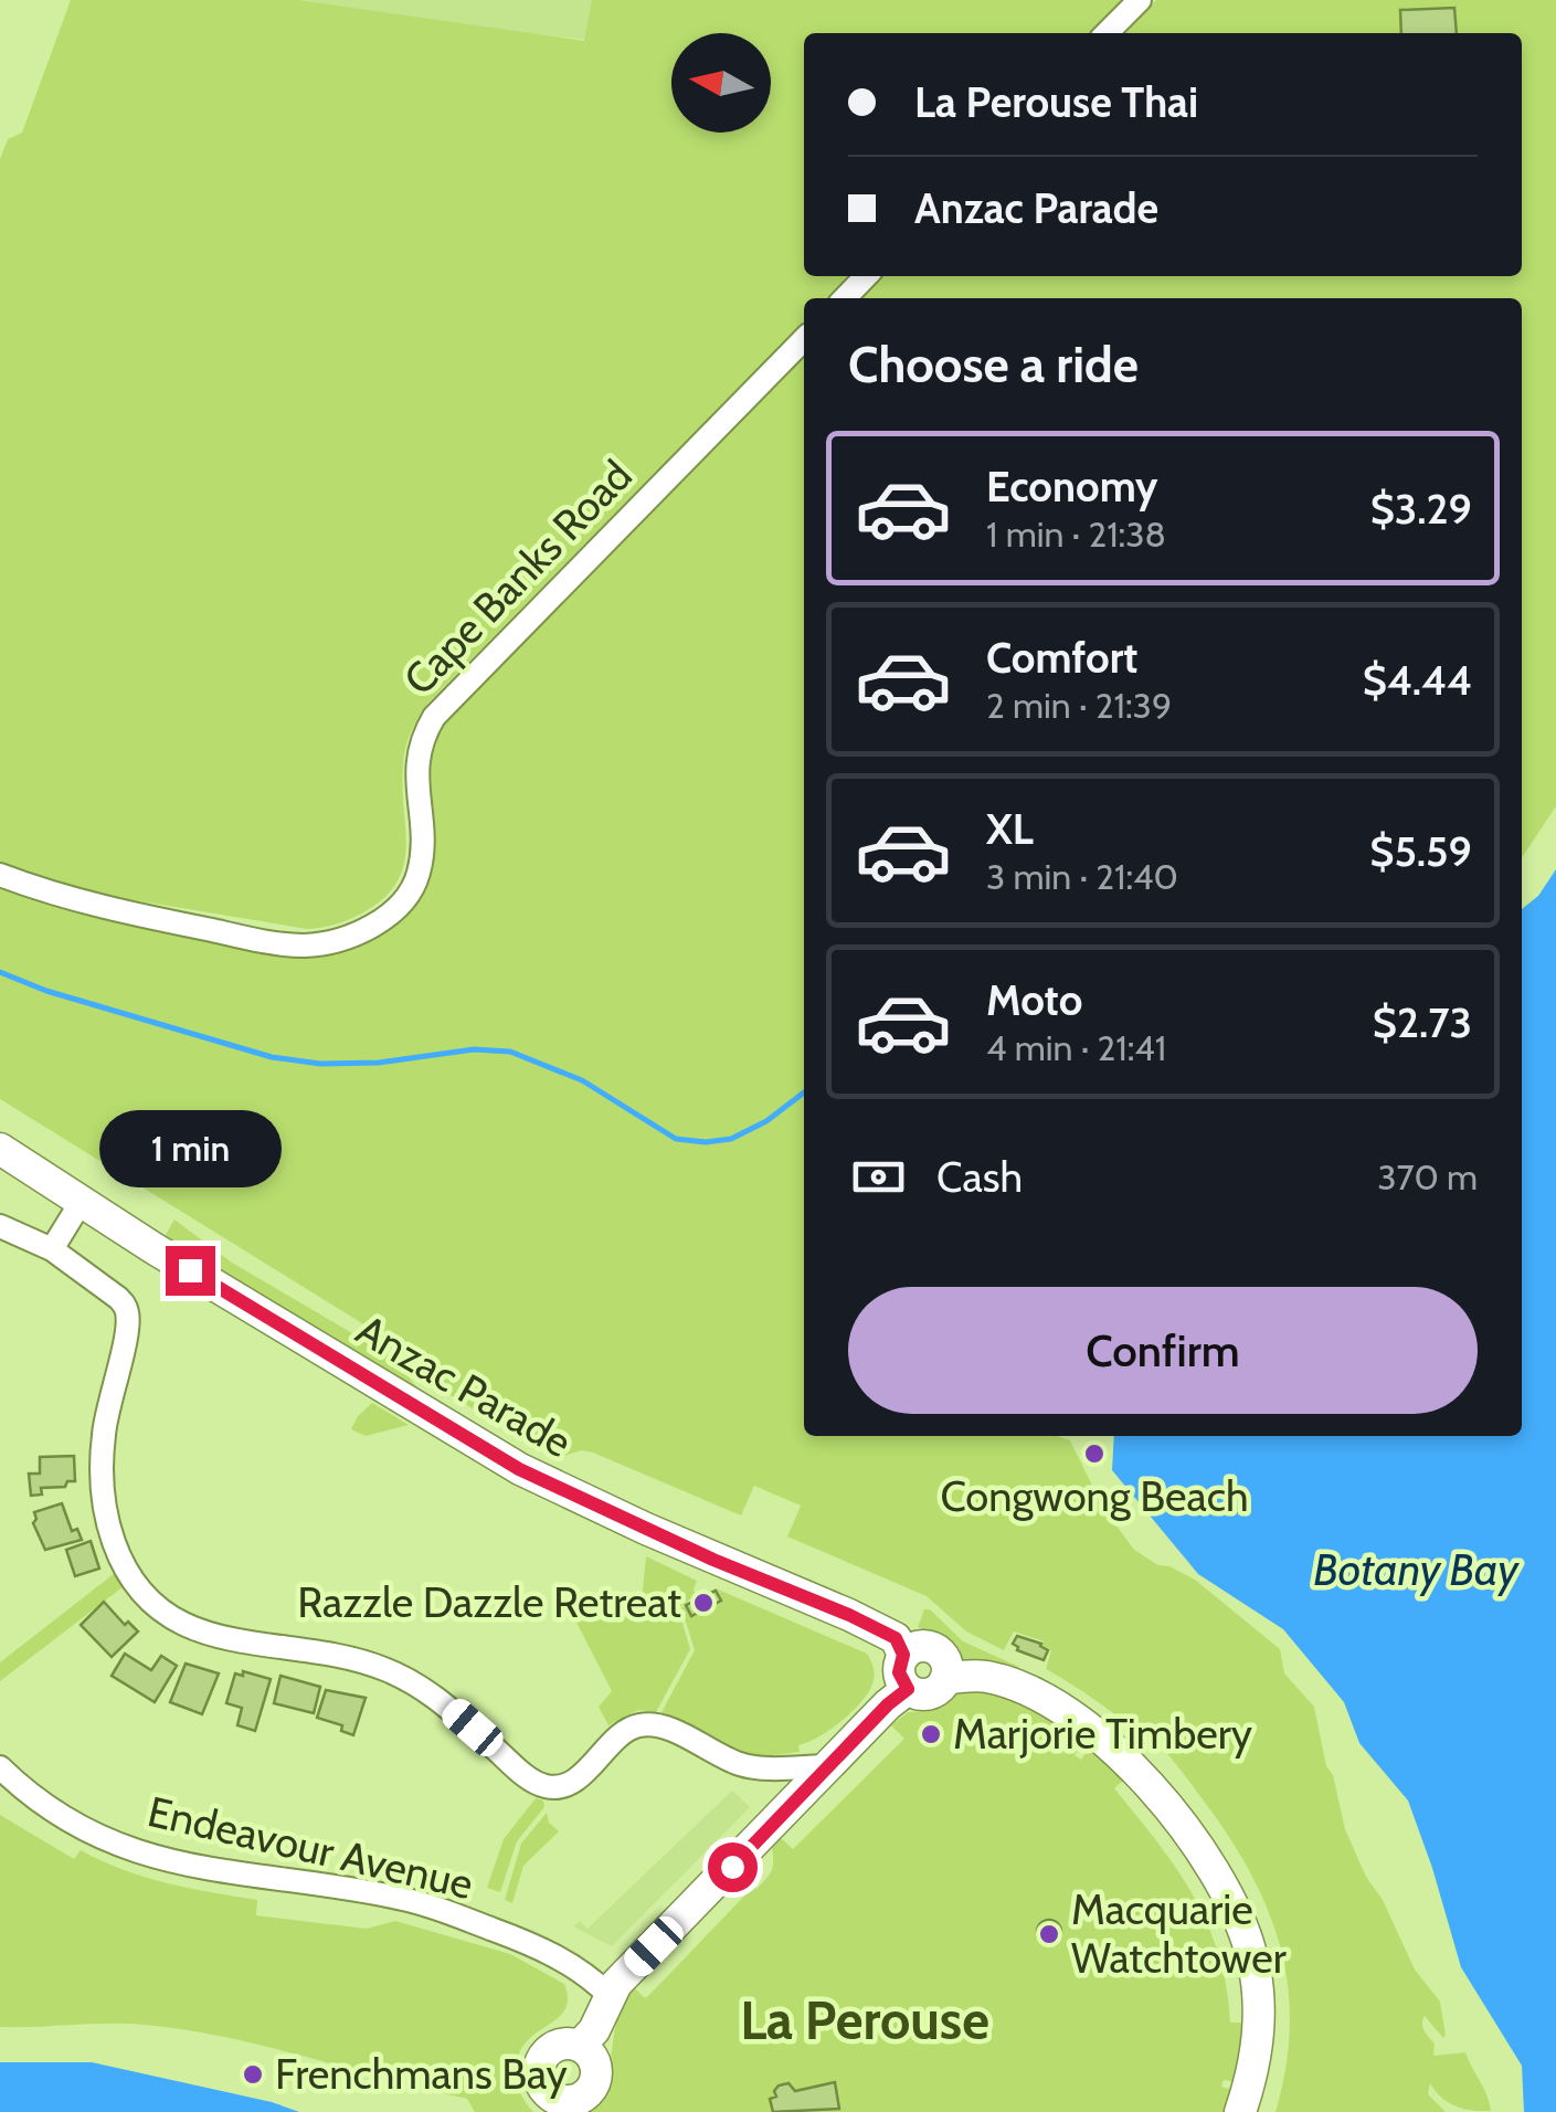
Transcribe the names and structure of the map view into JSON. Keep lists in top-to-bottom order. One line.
{"streets":{"main road":["Anzac Parade"],"street":["Cape Banks Road","Endeavour Avenue"]},"districts":["La Perouse"],"water":["Botany Bay"],"places":["Congwong Beach","Razzle Dazzle Retreat","Marjorie Timbery","Macquarie Watchtower","Frenchmans Bay"],"north":"left","page":{"banner":["La Perouse Thai","Anzac Parade"],"heading":"Choose a ride","list":[{"name":"Economy","note":"1 min · 21:38","value":"$3.29"},{"name":"Comfort","note":"2 min · 21:39","value":"$4.44"},{"name":"XL","note":"3 min · 21:40","value":"$5.59"},{"name":"Moto","note":"4 min · 21:41","value":"$2.73"}],"bubble":"1 min","pay":["Cash","370 m"],"buttons":"Confirm"}}
